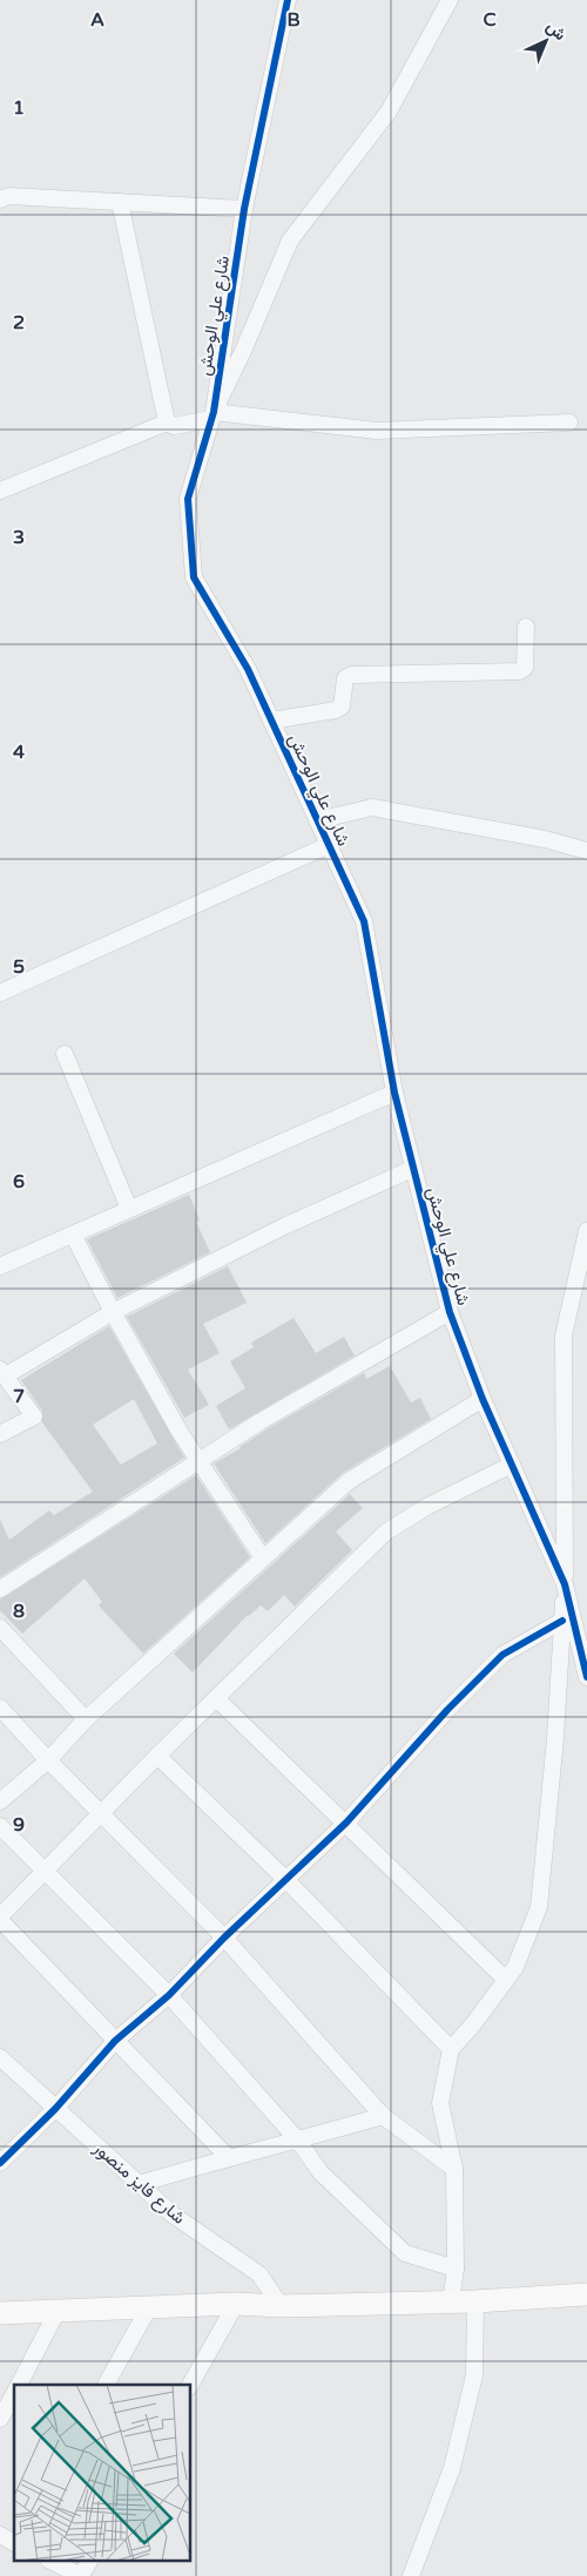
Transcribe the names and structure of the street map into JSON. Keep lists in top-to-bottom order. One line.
{"streets":{"street":["شارع علي الوحش","شارع فايز منصور"]},"north":"top right","grid":{"columns":["A","B","C"],"rows":["1","2","3","4","5","6","7","8","9"]}}
